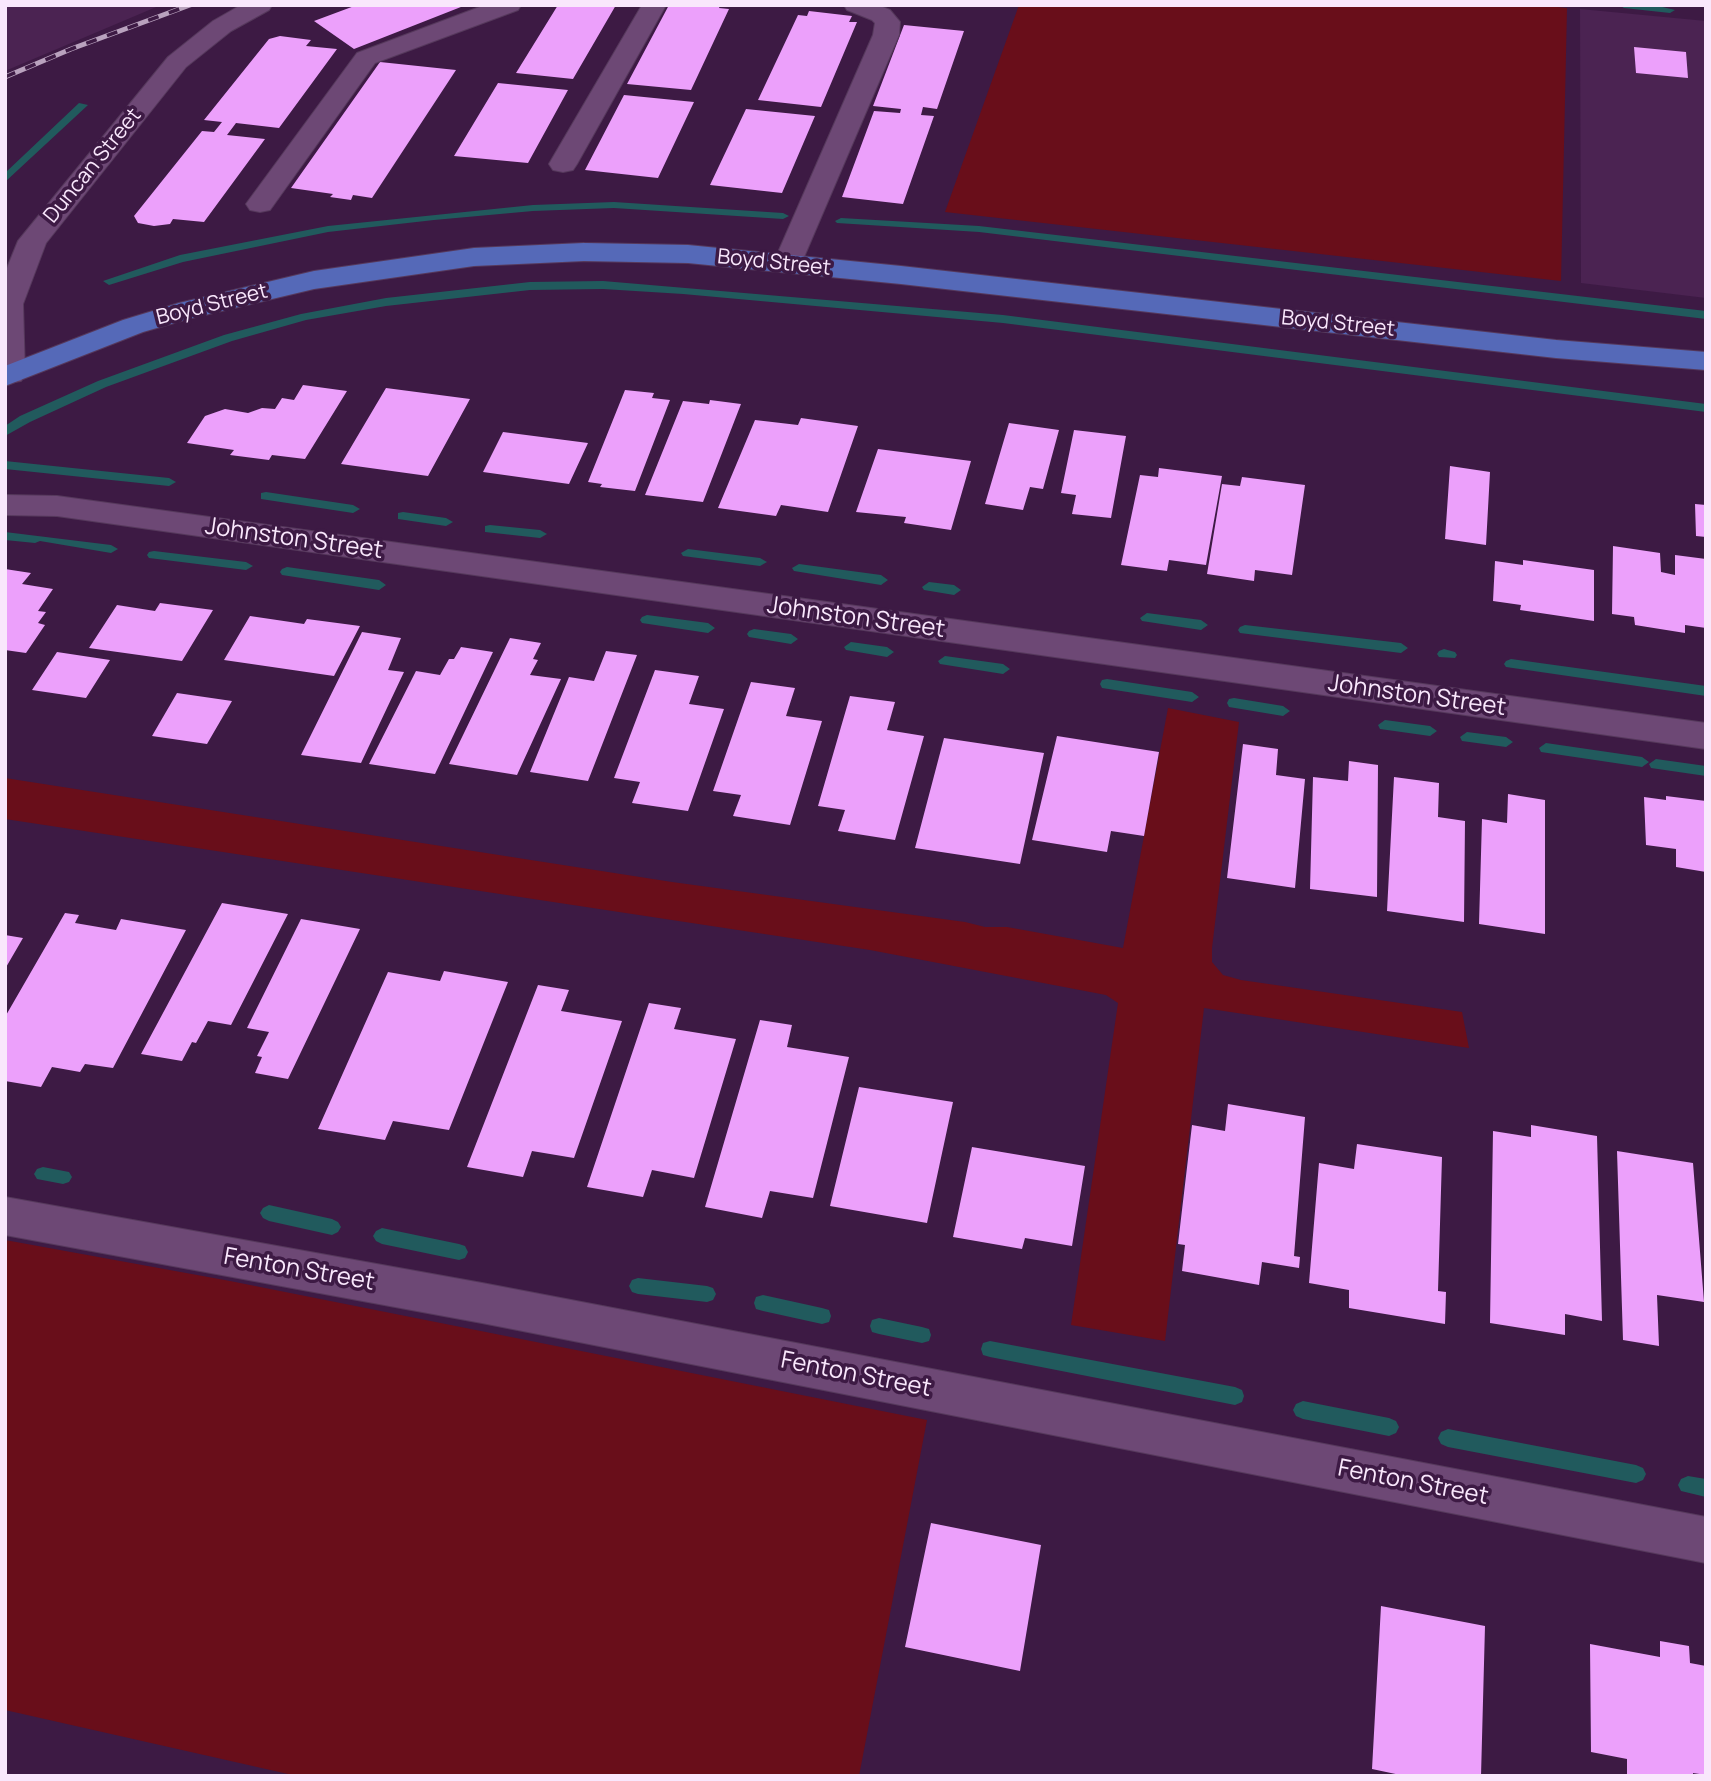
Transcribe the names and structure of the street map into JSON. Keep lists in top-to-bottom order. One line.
{"streets":{"main road":["Boyd Street"],"street":["Duncan Street","Johnston Street","Fenton Street"]},"crossings":[["Duncan Street","Boyd Street"]]}
